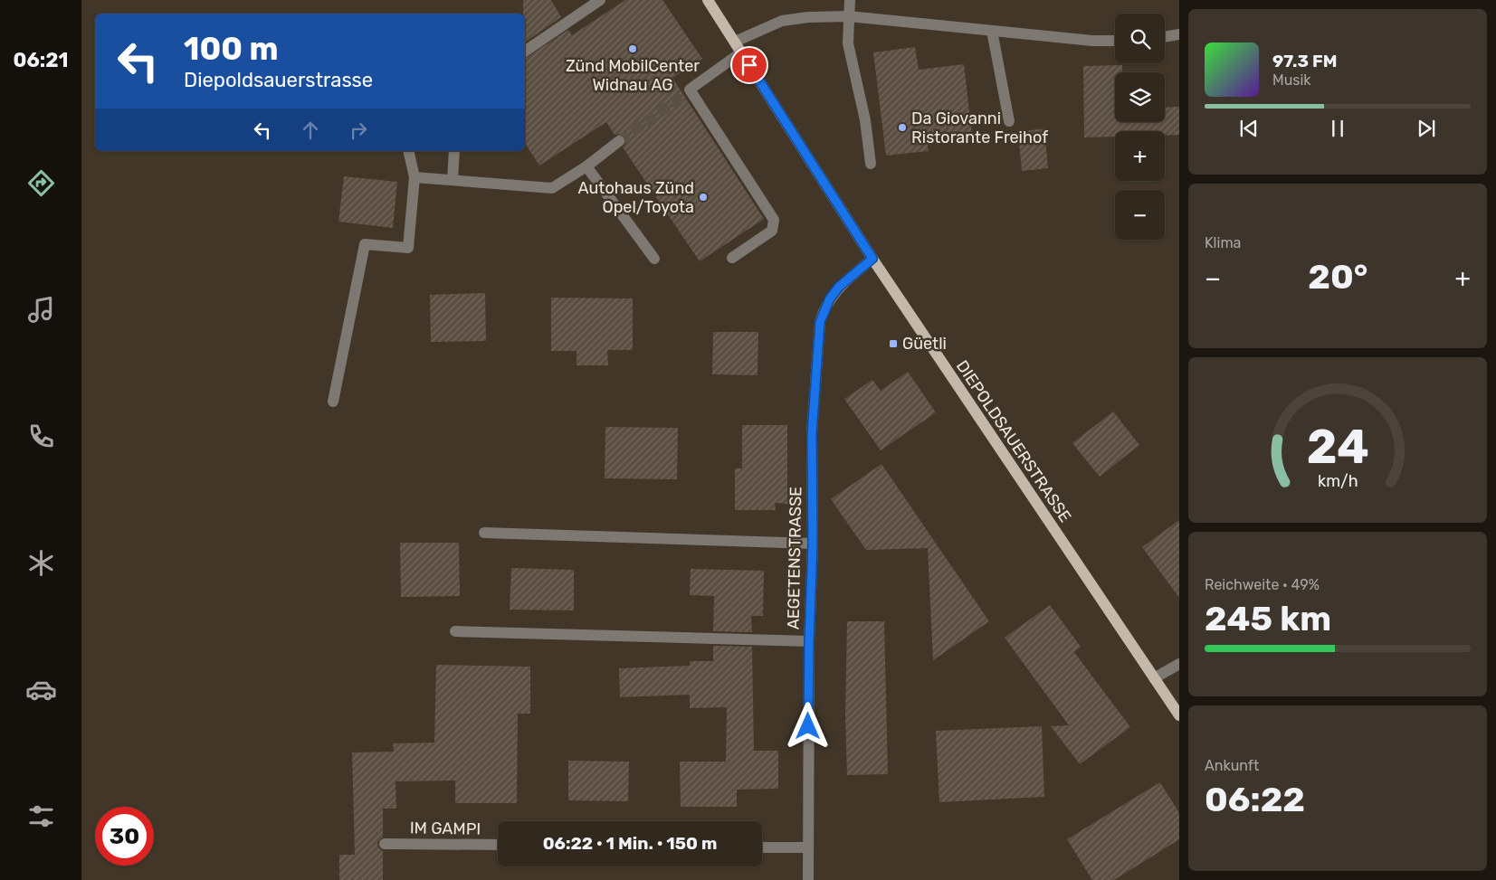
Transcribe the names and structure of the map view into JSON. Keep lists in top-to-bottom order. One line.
{"streets":{"main road":["DIEPOLDSAUERSTRASSE"],"street":["AEGETENSTRASSE","IM GAMPI"]},"crossings":[["DIEPOLDSAUERSTRASSE","AEGETENSTRASSE"]],"places":{"other":["Zünd MobilCenter Widnau AG","Da Giovanni Ristorante Freihof","Autohaus Zünd Opel/Toyota"],"transit":["Güetli"]},"page":{"tabs":"06:21","map_buttons":["+","−"],"turn":["100 m","Diepoldsauerstrasse"],"song":["97.3 FM","Musik"],"tile":["Klima",["Reichweite · 49%","245 km"],["Ankunft","06:22"]],"heat":["−","20°","+"],"limit":"30","trip":"06:22 · 1 Min. · 150 m","gauge":["24","km/h"]}}
